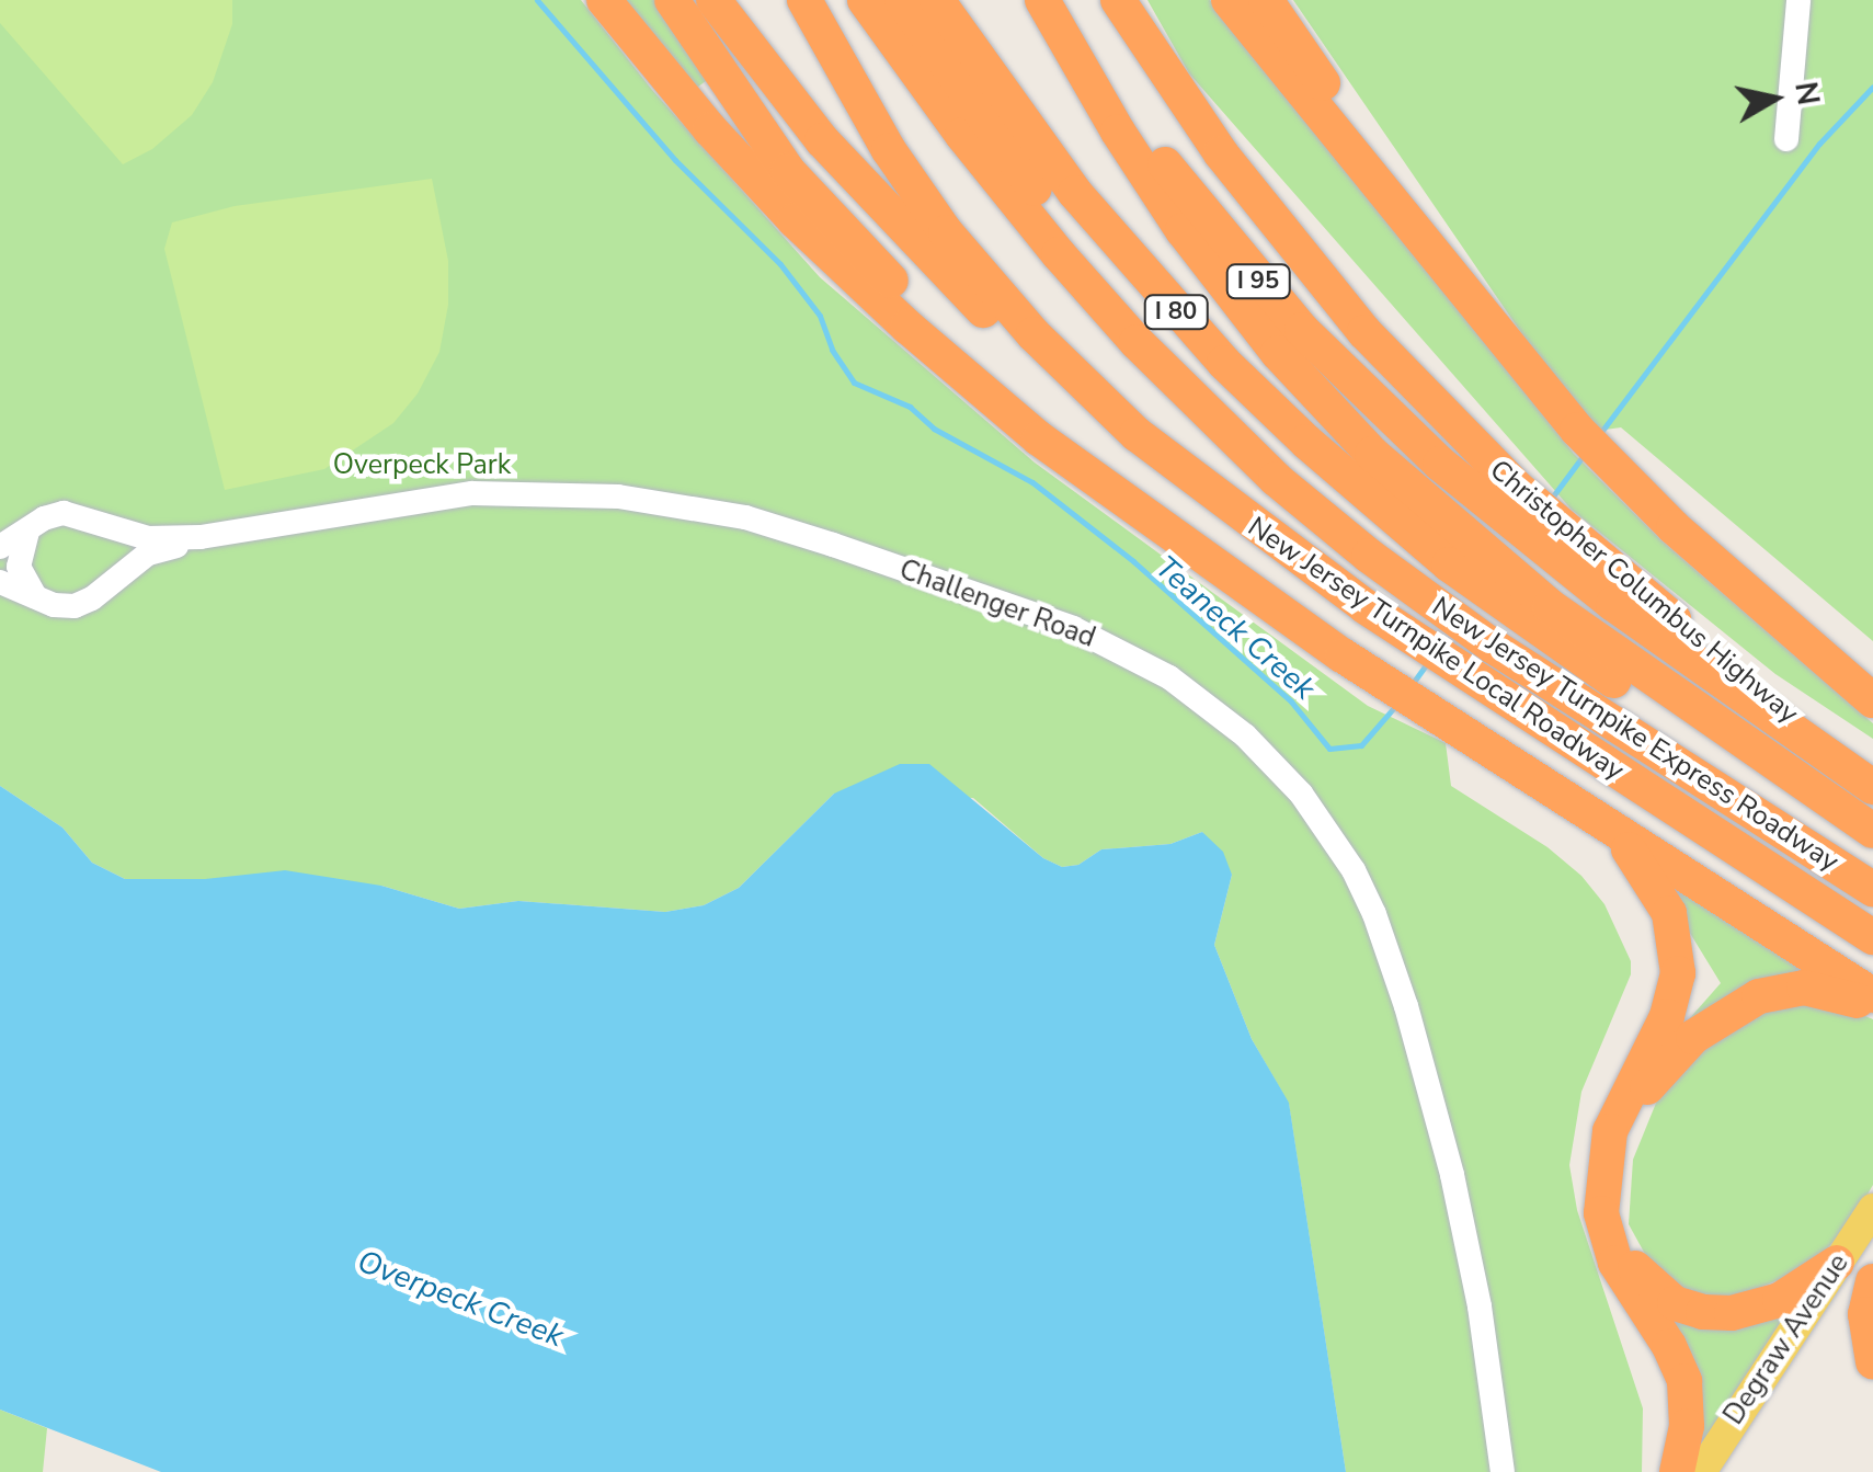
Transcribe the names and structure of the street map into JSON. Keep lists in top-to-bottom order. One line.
{"streets":{"highway":["I 95","I 80","Christopher Columbus Highway","New Jersey Turnpike Local Roadway","New Jersey Turnpike Express Roadway"],"main road":["Degraw Avenue"],"street":["Challenger Road"]},"crossings":[["I 95","Christopher Columbus Highway"],["I 80","New Jersey Turnpike Express Roadway"]],"water":["Teaneck Creek","Overpeck Creek"],"parks":["Overpeck Park"],"north":"right"}
